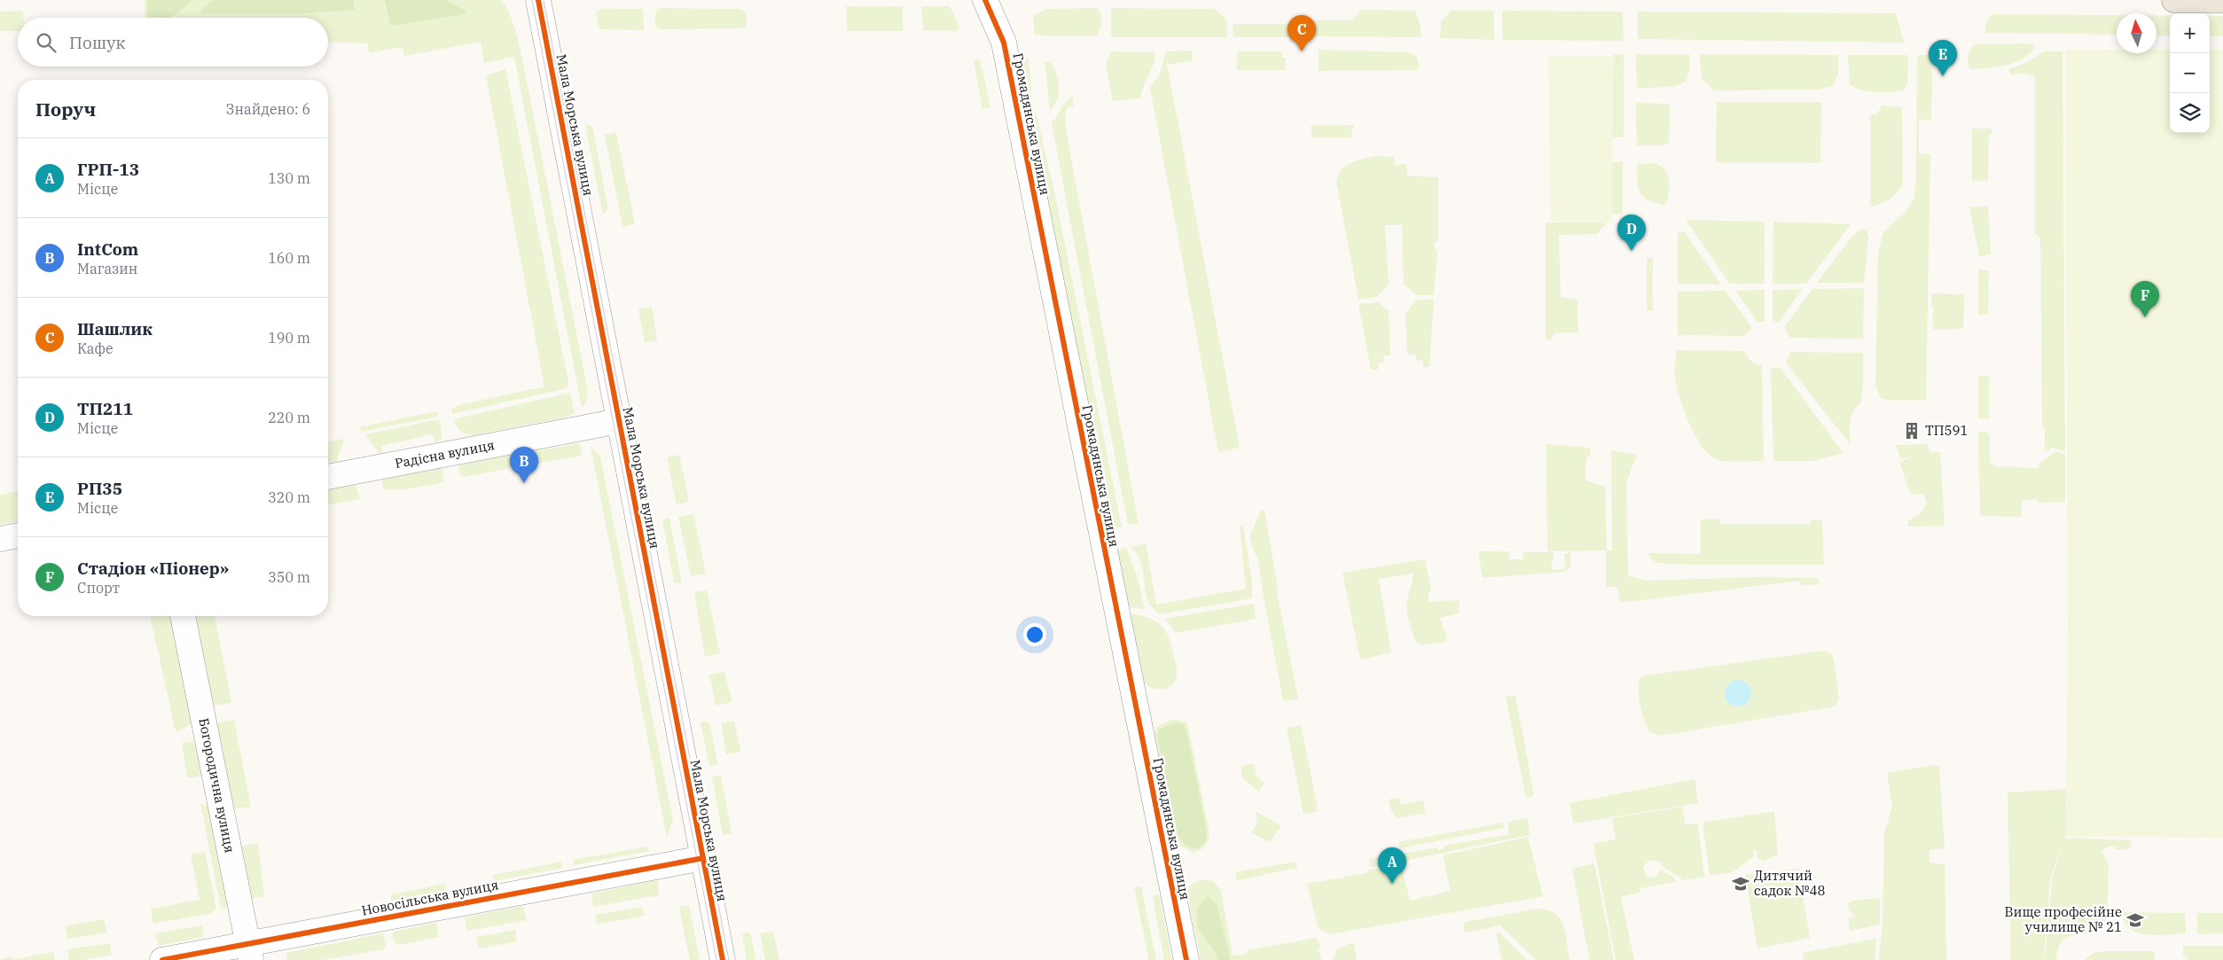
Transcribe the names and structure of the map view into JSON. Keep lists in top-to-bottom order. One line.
{"streets":{"street":["Громадянська вулиця","Мала Морська вулиця","Радісна вулиця","Богородична вулиця","Новосільська вулиця"]},"crossings":[["Мала Морська вулиця","Радісна вулиця"],["Мала Морська вулиця","Новосільська вулиця"],["Богородична вулиця","Новосільська вулиця"]],"places":{"building":["ТП591"],"school or university":["Дитячий садок №48","Вище професійне училище № 21"]},"north":"top","page":{"map_buttons":["+","−"],"pins":["C","E","D","F","B","A"],"search":"Пошук","heading":["Поруч","Знайдено: 6"],"list":[{"mark":"A","name":"ГРП-13","note":"Місце","value":"130 m"},{"mark":"B","name":"IntCom","note":"Магазин","value":"160 m"},{"mark":"C","name":"Шашлик","note":"Кафе","value":"190 m"},{"mark":"D","name":"ТП211","note":"Місце","value":"220 m"},{"mark":"E","name":"РП35","note":"Місце","value":"320 m"},{"mark":"F","name":"Стадіон «Піонер»","note":"Спорт","value":"350 m"}]}}
